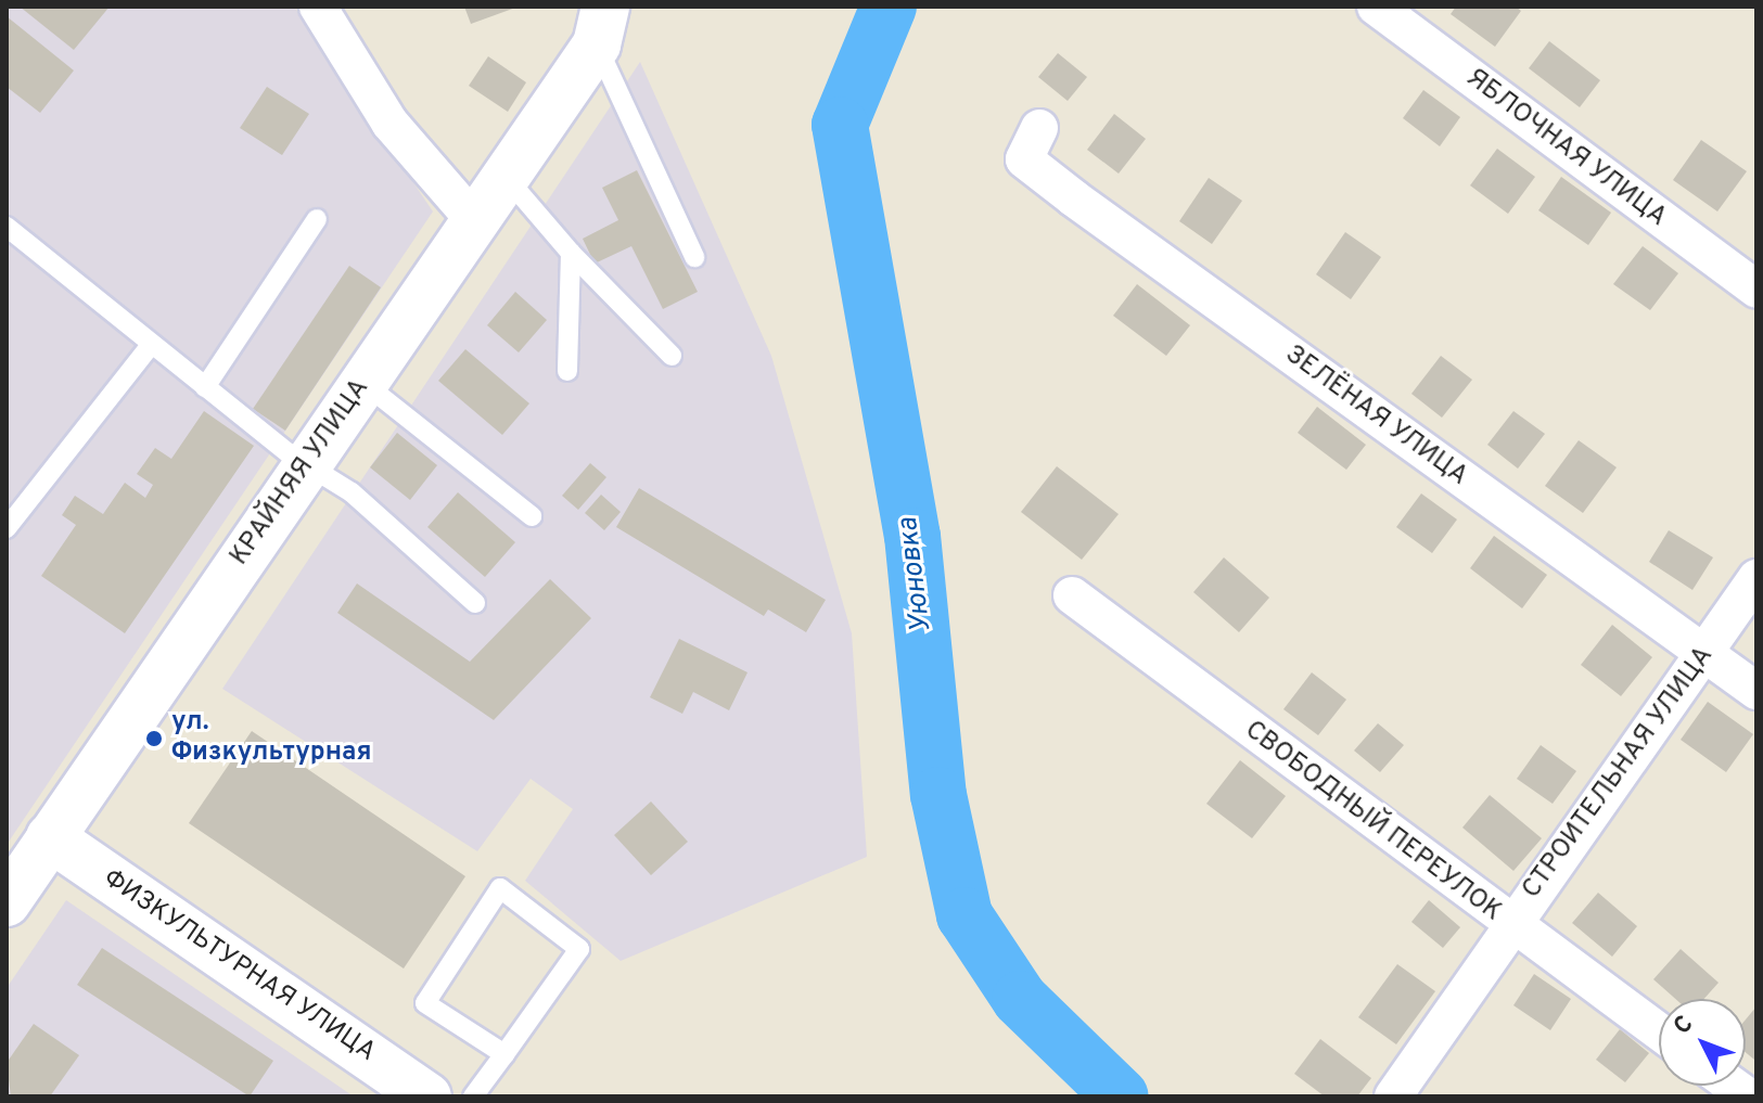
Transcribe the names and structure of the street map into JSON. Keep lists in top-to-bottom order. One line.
{"streets":{"street":["ЯБЛОЧНАЯ УЛИЦА","ЗЕЛЁНАЯ УЛИЦА","КРАЙНЯЯ УЛИЦА","СТРОИТЕЛЬНАЯ УЛИЦА","СВОБОДНЫЙ ПЕРЕУЛОК","ФИЗКУЛЬТУРНАЯ УЛИЦА"]},"crossings":[["ЗЕЛЁНАЯ УЛИЦА","СТРОИТЕЛЬНАЯ УЛИЦА"],["КРАЙНЯЯ УЛИЦА","ФИЗКУЛЬТУРНАЯ УЛИЦА"],["СТРОИТЕЛЬНАЯ УЛИЦА","СВОБОДНЫЙ ПЕРЕУЛОК"]],"water":["Уюновка"],"places":["ул. Физкультурная"],"north":"top left"}
